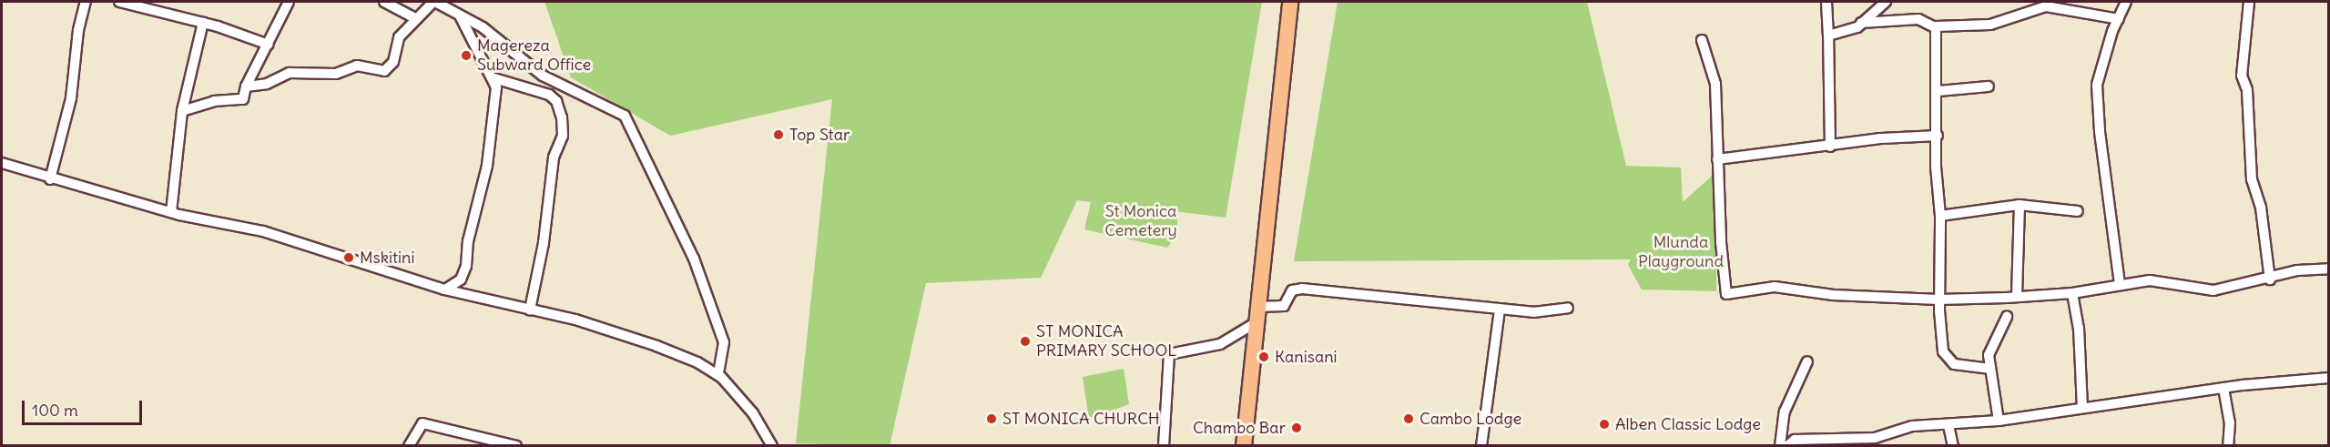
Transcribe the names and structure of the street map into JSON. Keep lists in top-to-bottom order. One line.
{"parks":["St Monica Cemetery","Mlunda Playground"],"places":["Magereza Subward Office","Top Star","Mskitini","ST MONICA PRIMARY SCHOOL","Kanisani","ST MONICA CHURCH","Cambo Lodge","Alben Classic Lodge","Chambo Bar"],"scale_bar":"100 m"}
